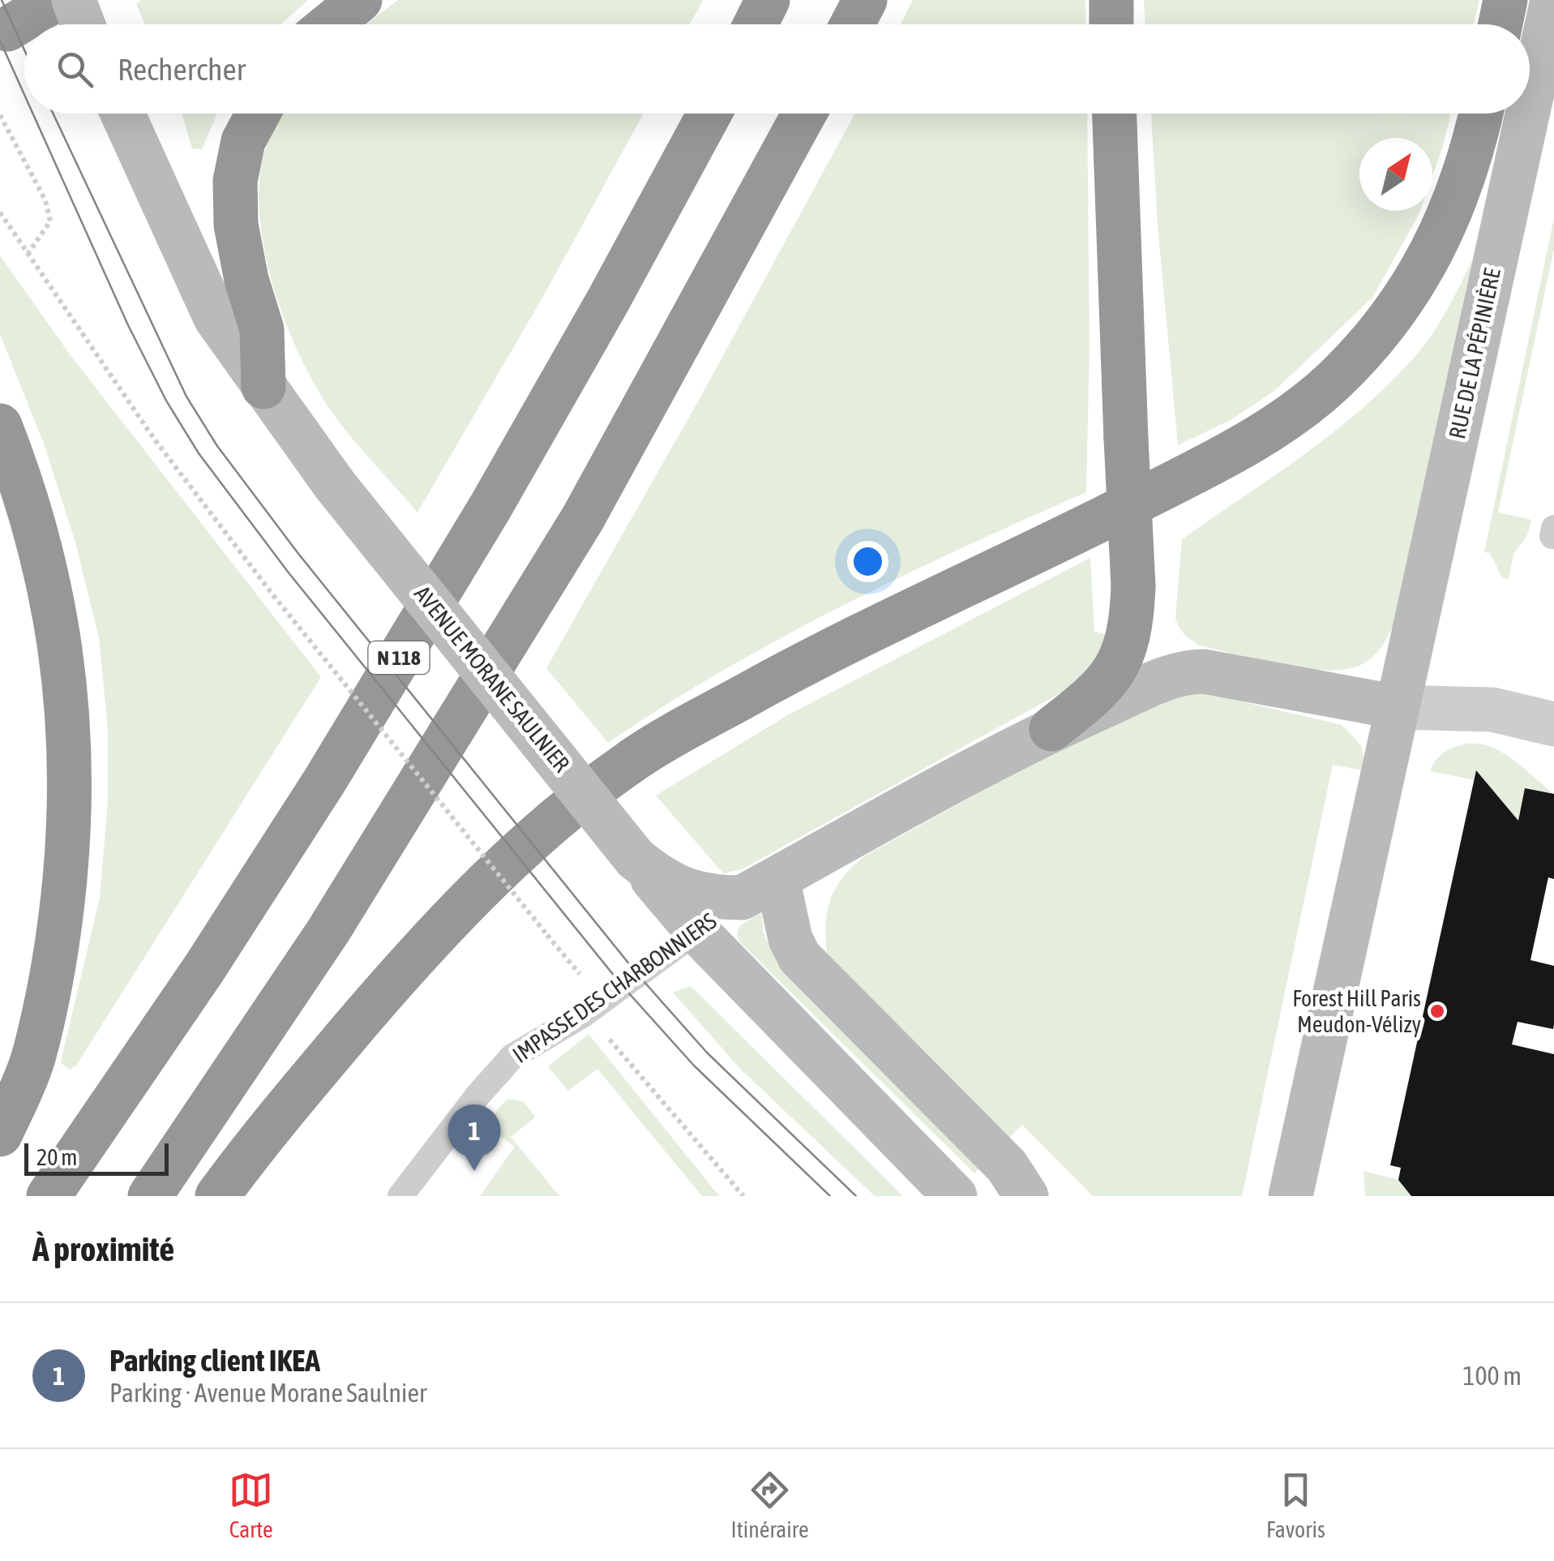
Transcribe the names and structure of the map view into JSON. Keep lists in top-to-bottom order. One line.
{"streets":{"highway":["N 118"],"main road":["RUE DE LA PÉPINIÈRE","AVENUE MORANE SAULNIER"],"lane":["IMPASSE DES CHARBONNIERS"]},"crossings":[["AVENUE MORANE SAULNIER","IMPASSE DES CHARBONNIERS"]],"places":["Forest Hill Paris Meudon-Vélizy"],"scale_bar":"20 m","north":"top right","page":{"search":"Rechercher","pins":"1","scale":"20 m","heading":"À proximité","list":[{"mark":"1","name":"Parking client IKEA","note":"Parking · Avenue Morane Saulnier","value":"100 m"}],"nav":["Carte","Itinéraire","Favoris"]}}
